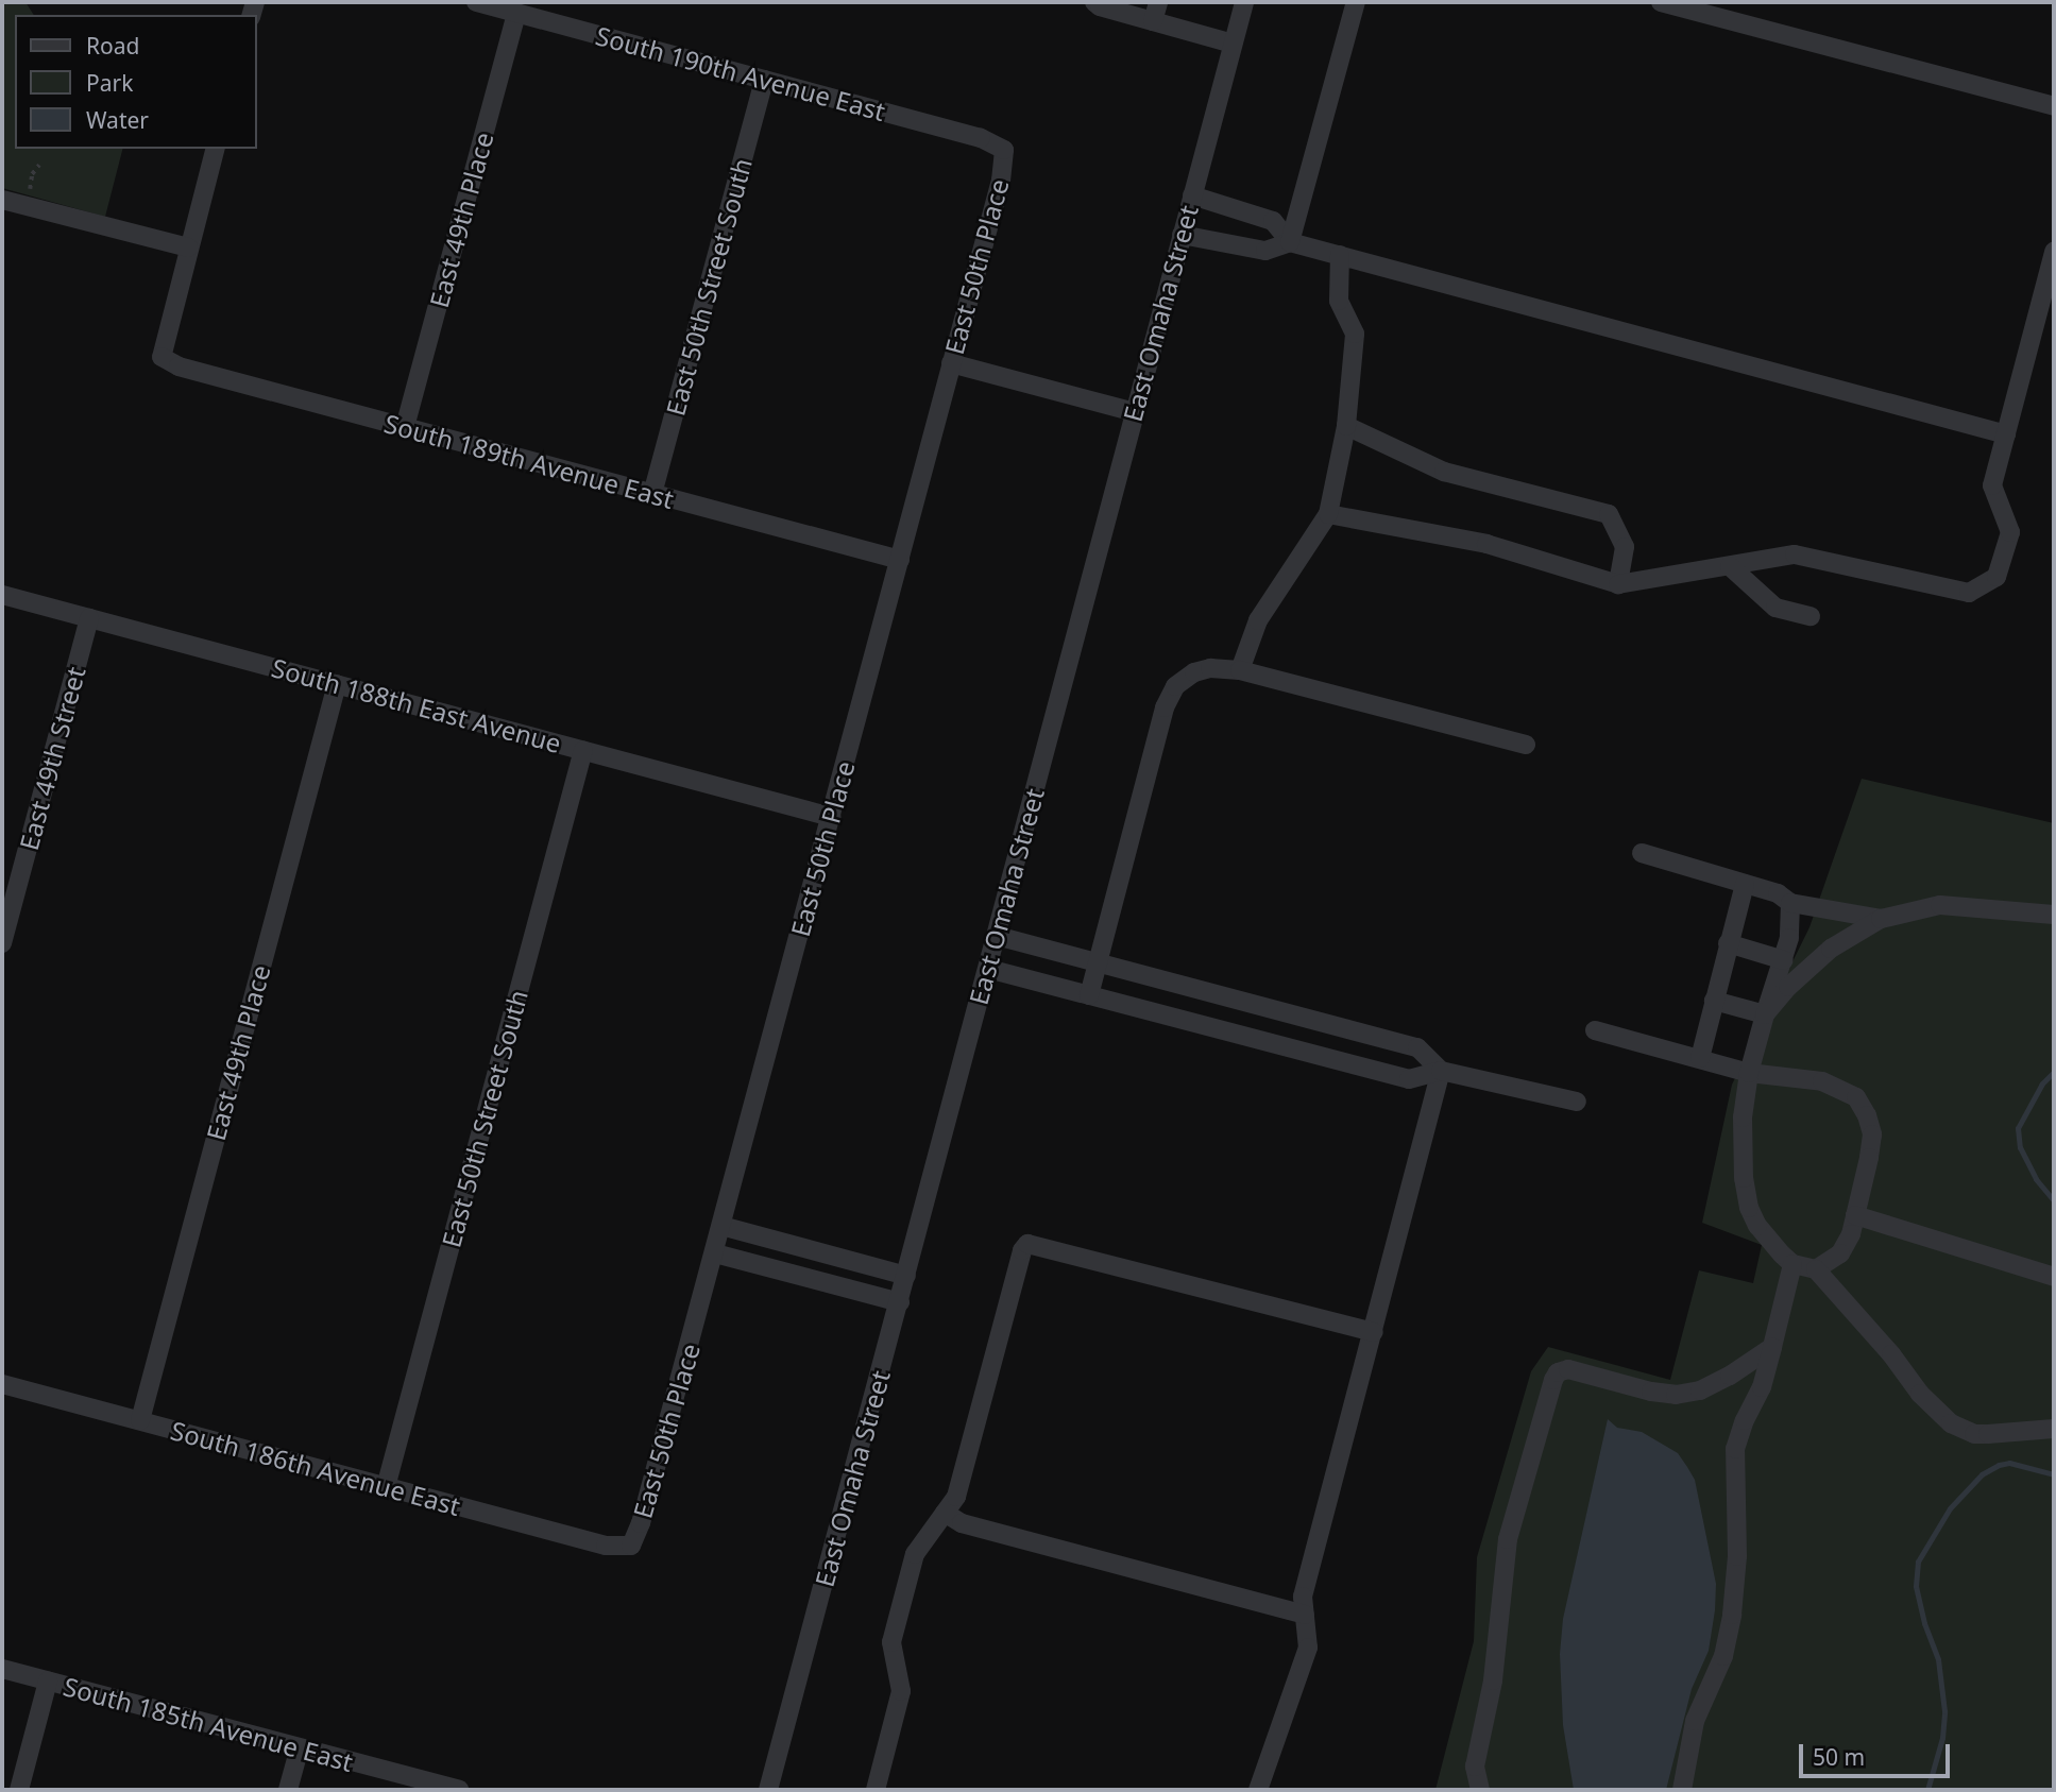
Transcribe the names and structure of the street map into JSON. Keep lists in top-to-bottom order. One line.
{"streets":{"street":["South 190th Avenue East","East 49th Place","East 50th Place","East 50th Street South","East Omaha Street","South 189th Avenue East","South 188th East Avenue","East 49th Street","South 186th Avenue East","South 185th Avenue East"]},"crossings":[["South 190th Avenue East","East 49th Place"],["South 190th Avenue East","East 50th Place"],["South 190th Avenue East","East 50th Street South"],["East 49th Place","South 189th Avenue East"],["East 49th Place","South 188th East Avenue"],["East 49th Place","South 186th Avenue East"],["East 50th Place","South 189th Avenue East"],["East 50th Place","South 188th East Avenue"],["East 50th Place","South 186th Avenue East"],["East 50th Street South","South 189th Avenue East"],["East 50th Street South","South 188th East Avenue"],["East 50th Street South","South 186th Avenue East"],["South 188th East Avenue","East 49th Street"]],"legend":["Road","Park","Water"],"scale_bar":"50 m"}
